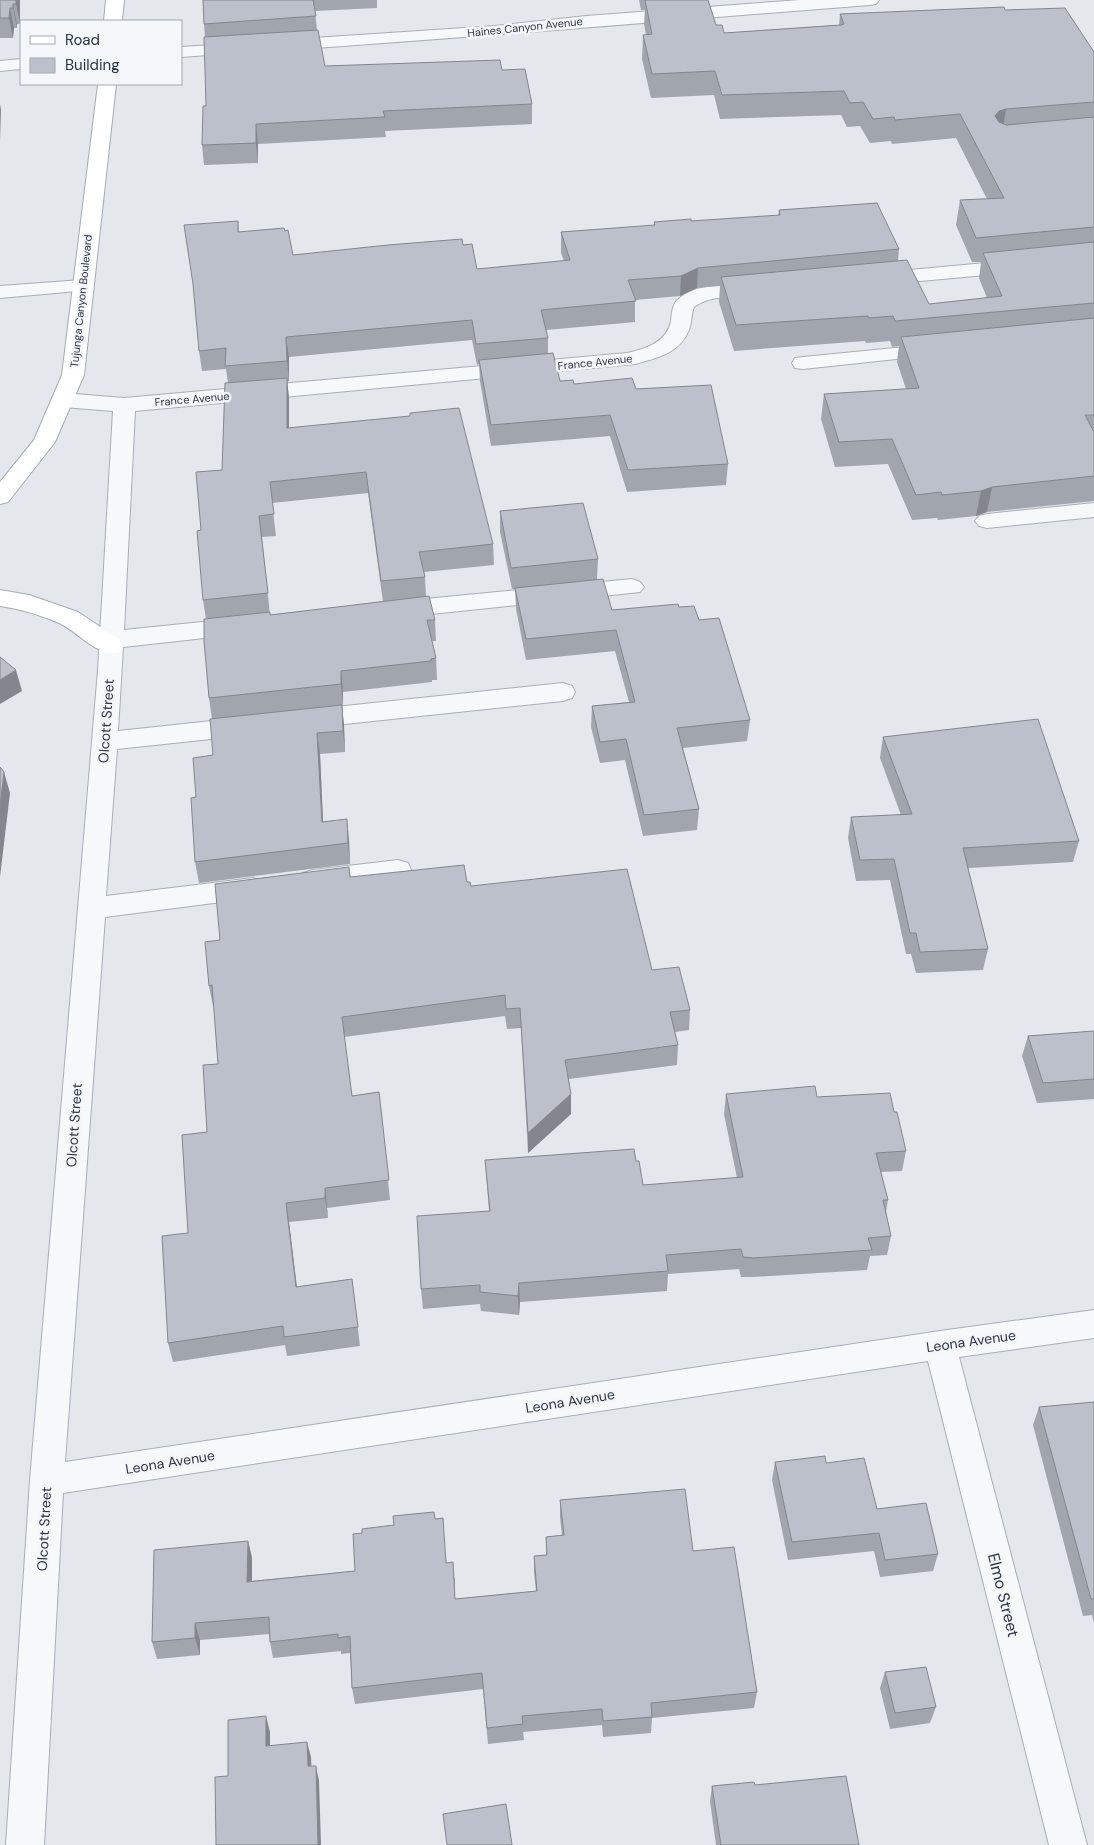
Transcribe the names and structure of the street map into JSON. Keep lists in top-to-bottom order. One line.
{"streets":{"main road":["Tujunga Canyon Boulevard"],"street":["Haines Canyon Avenue","France Avenue","Olcott Street","Leona Avenue","Elmo Street"]},"crossings":[["Tujunga Canyon Boulevard","France Avenue"],["France Avenue","Olcott Street"],["Olcott Street","Leona Avenue"],["Leona Avenue","Elmo Street"]],"legend":["Road","Building"]}
